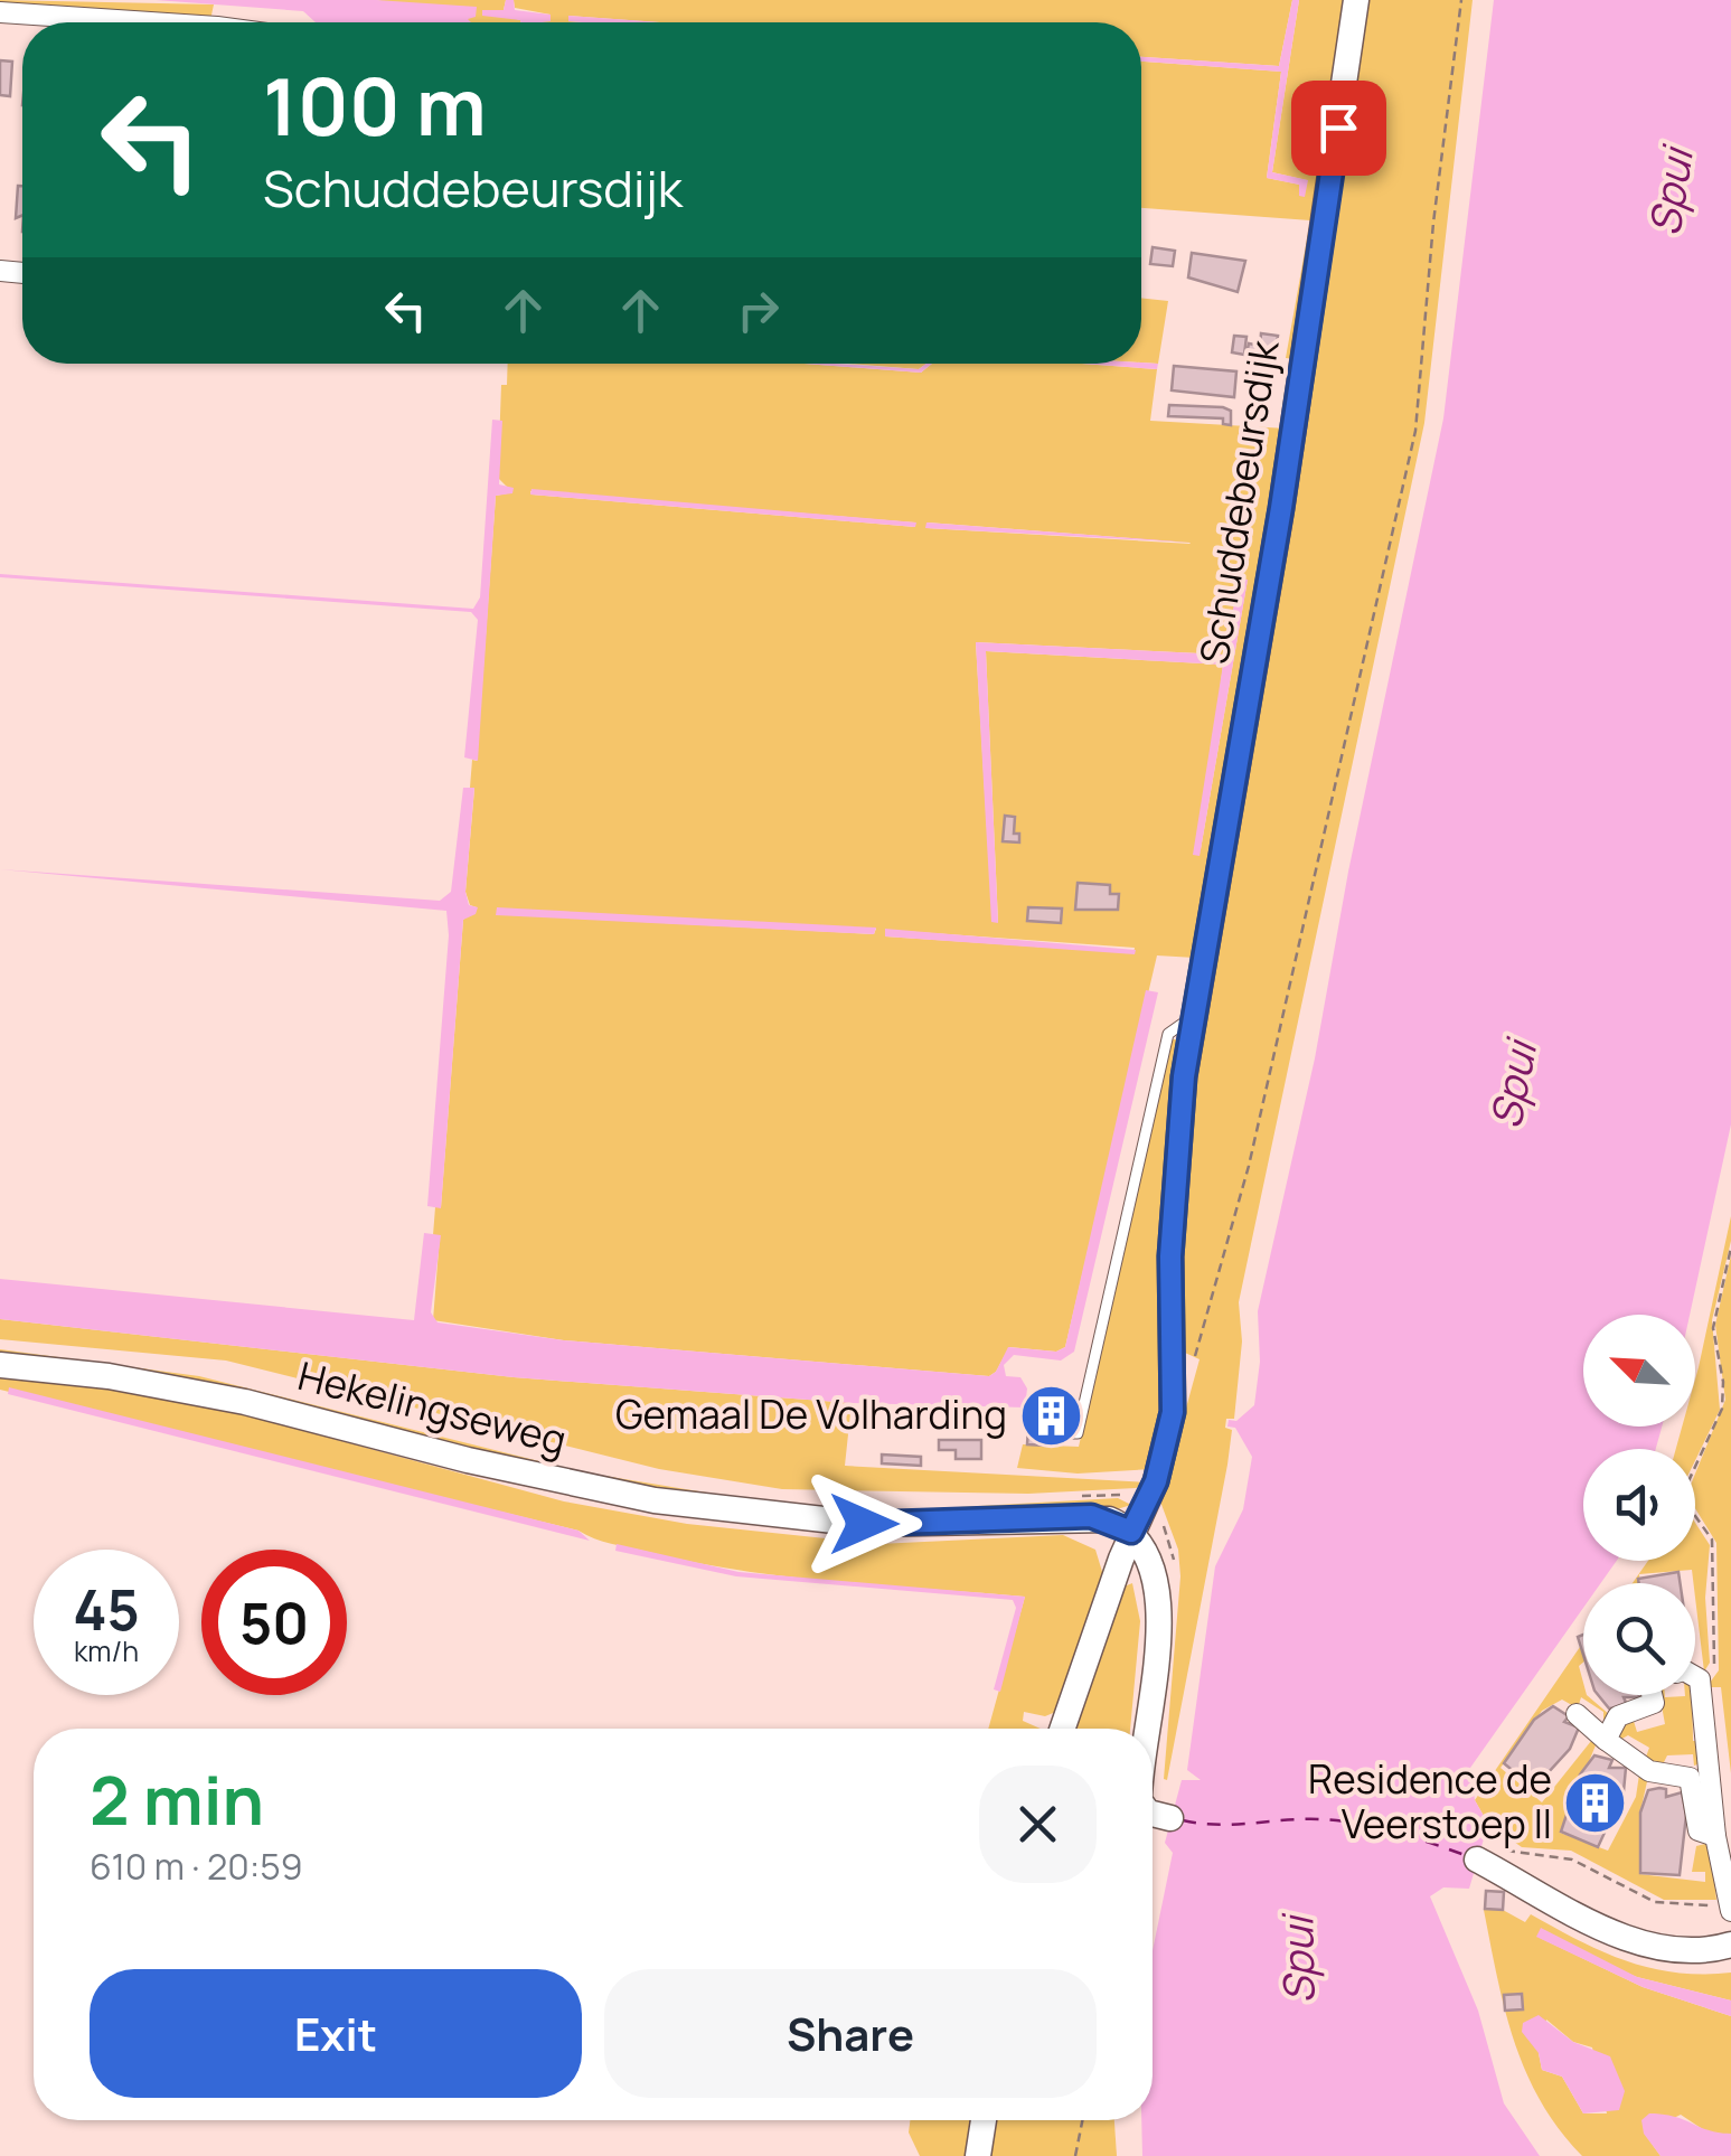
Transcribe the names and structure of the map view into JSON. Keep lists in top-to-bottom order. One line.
{"streets":{"street":["Schuddebeursdijk","Hekelingseweg"]},"water":["Spui"],"places":{"building":["Gemaal De Volharding","Residence de Veerstoep II"]},"north":"top left","page":{"turn":["100 m","Schuddebeursdijk"],"speed":"45 km/h","limit":"50","heading":["2 min","610 m · 20:59"],"buttons":["Exit","Share"]}}
